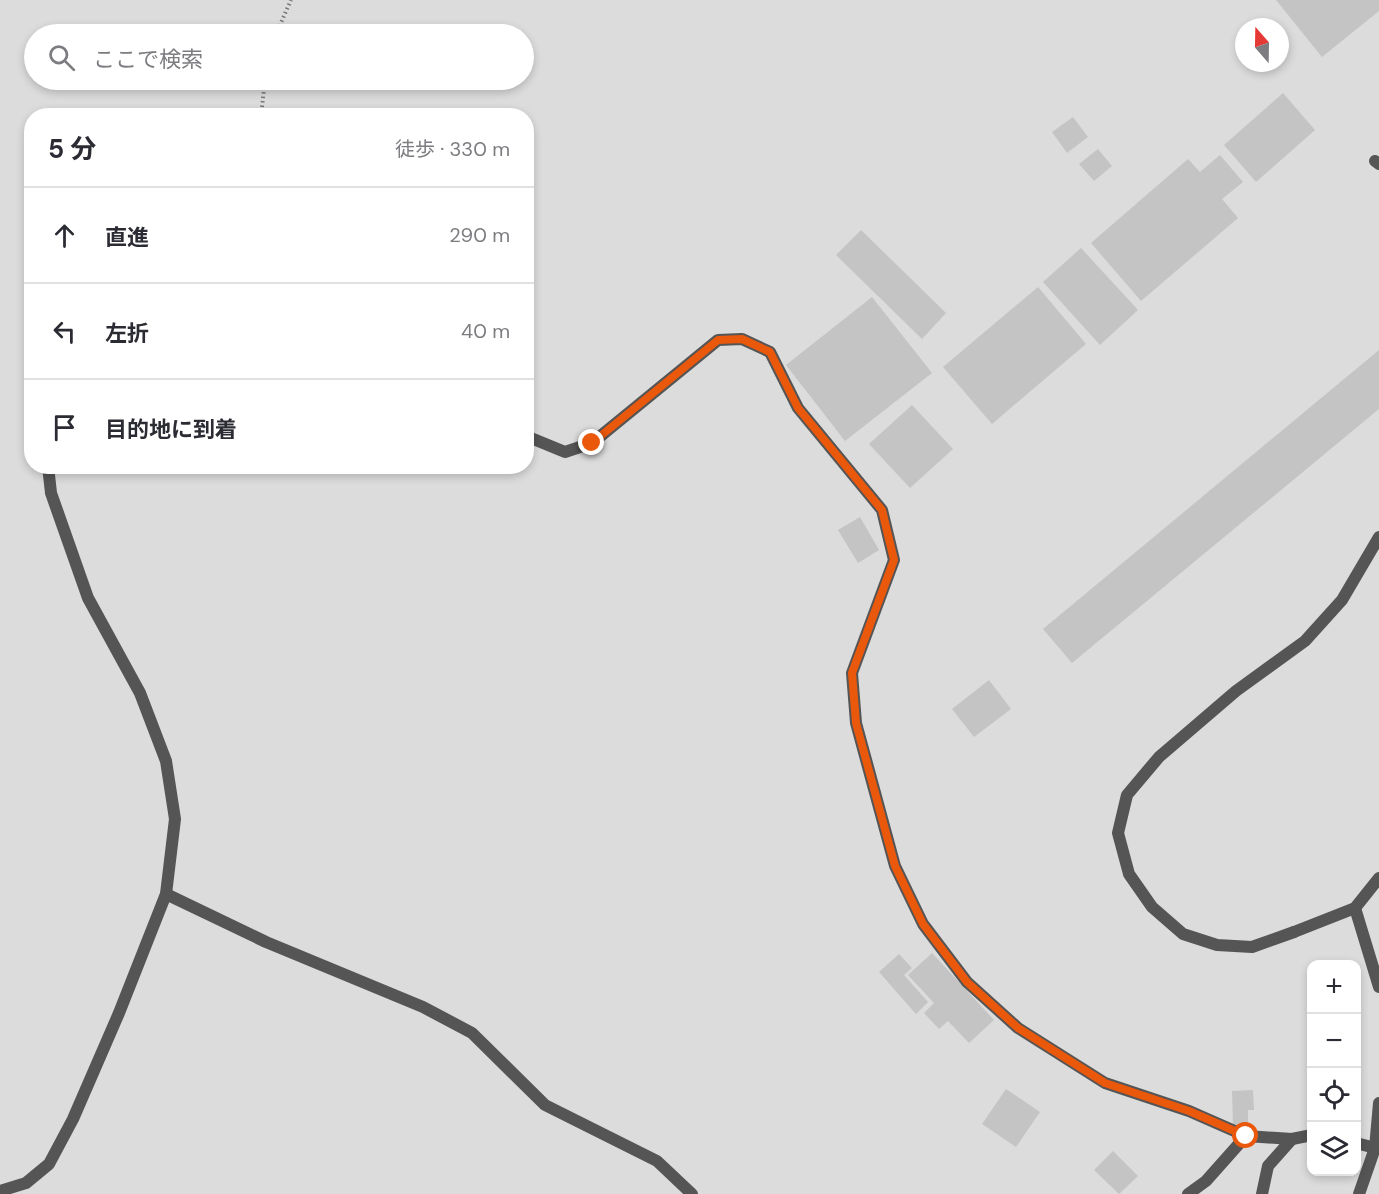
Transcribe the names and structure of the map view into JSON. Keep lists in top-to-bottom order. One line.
{"north":"top","page":{"search":"ここで検索","heading":["5 分","徒歩 · 330 m"],"list":[["直進","290 m"],["左折","40 m"],"目的地に到着"],"map_buttons":["+","−"]}}
